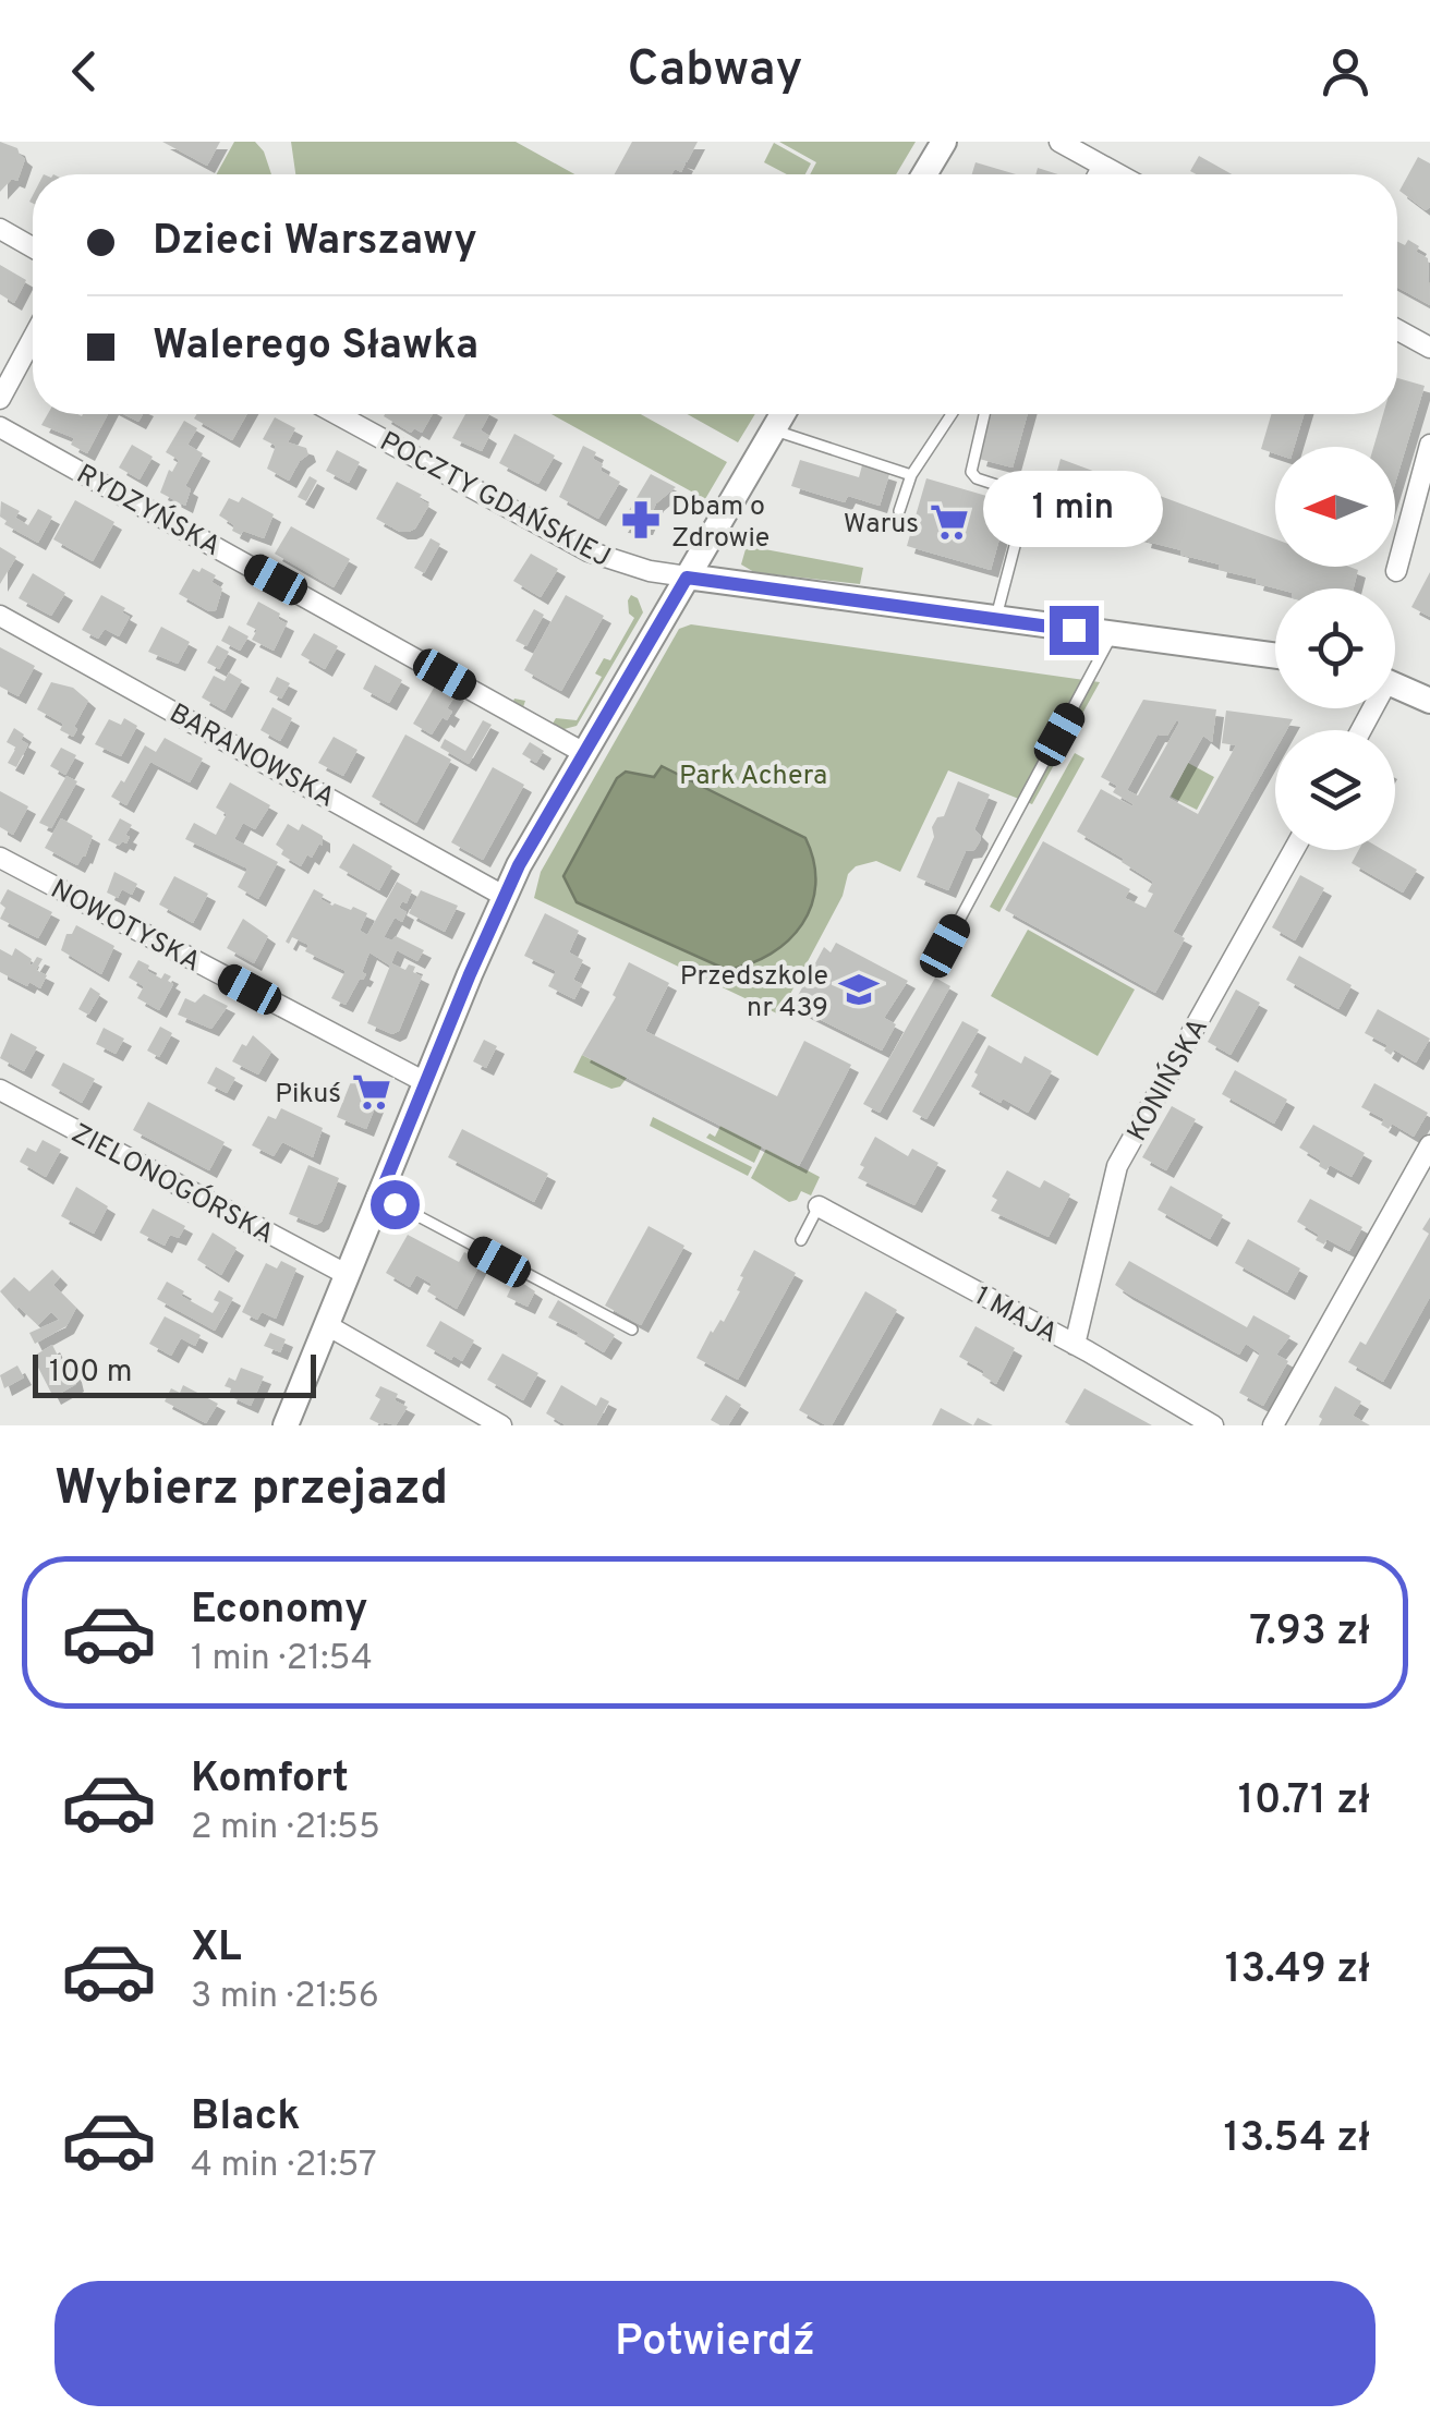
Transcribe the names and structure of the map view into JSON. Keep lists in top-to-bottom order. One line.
{"streets":{"street":["POCZTY GDAŃSKIEJ","RYDZYŃSKA","BARANOWSKA","NOWOTYSKA","KONIŃSKA","ZIELONOGÓRSKA","1 MAJA"]},"crossings":[["KONIŃSKA","1 MAJA"]],"parks":["Park Achera"],"places":{"pharmacy":["Dbam o Zdrowie"],"supermarket":["Warus","Pikuś"],"school or university":["Przedszkole nr 439"]},"scale_bar":"100 m","north":"left","page":{"header":"Cabway","banner":["Dzieci Warszawy","Walerego Sławka"],"bubble":"1 min","scale":"100 m","heading":"Wybierz przejazd","list":[{"name":"Economy","note":"1 min · 21:54","value":"7.93 zł"},{"name":"Komfort","note":"2 min · 21:55","value":"10.71 zł"},{"name":"XL","note":"3 min · 21:56","value":"13.49 zł"},{"name":"Black","note":"4 min · 21:57","value":"13.54 zł"}],"buttons":"Potwierdź"}}
